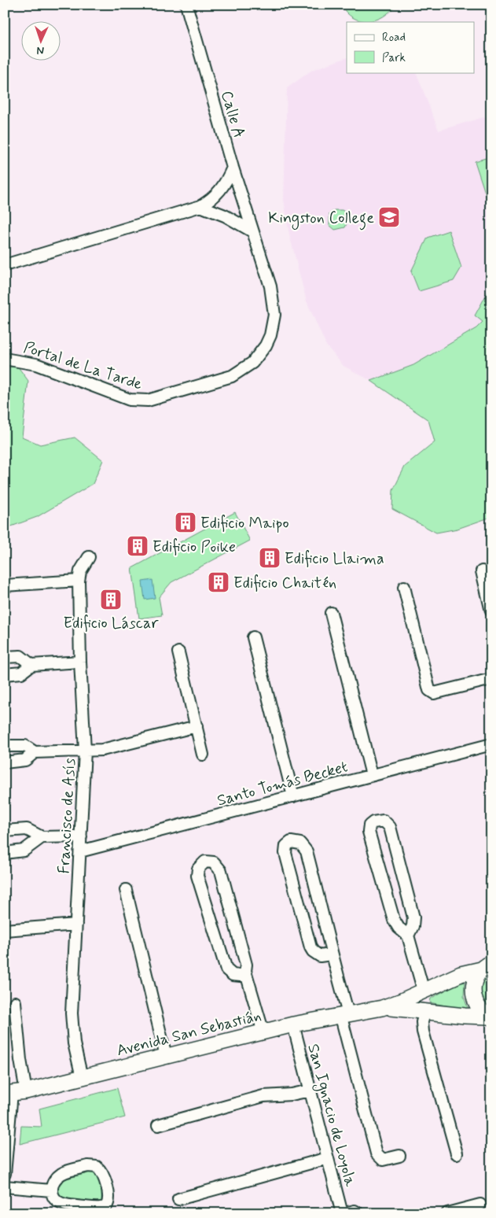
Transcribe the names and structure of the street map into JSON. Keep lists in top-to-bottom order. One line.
{"streets":{"main road":["Avenida San Sebastián"],"street":["Calle A","Portal de La Tarde","Santo Tomás Becket","Francisco de Asís","San Ignacio de Loyola"]},"crossings":[["Calle A","Portal de La Tarde"],["Santo Tomás Becket","Francisco de Asís"],["Francisco de Asís","Avenida San Sebastián"],["Avenida San Sebastián","San Ignacio de Loyola"]],"places":{"school or university":["Kingston College"],"building":["Edificio Maipo","Edificio Poike","Edificio Llaima","Edificio Chaitén","Edificio Láscar"]},"legend":["Road","Park"],"north":"bottom"}
